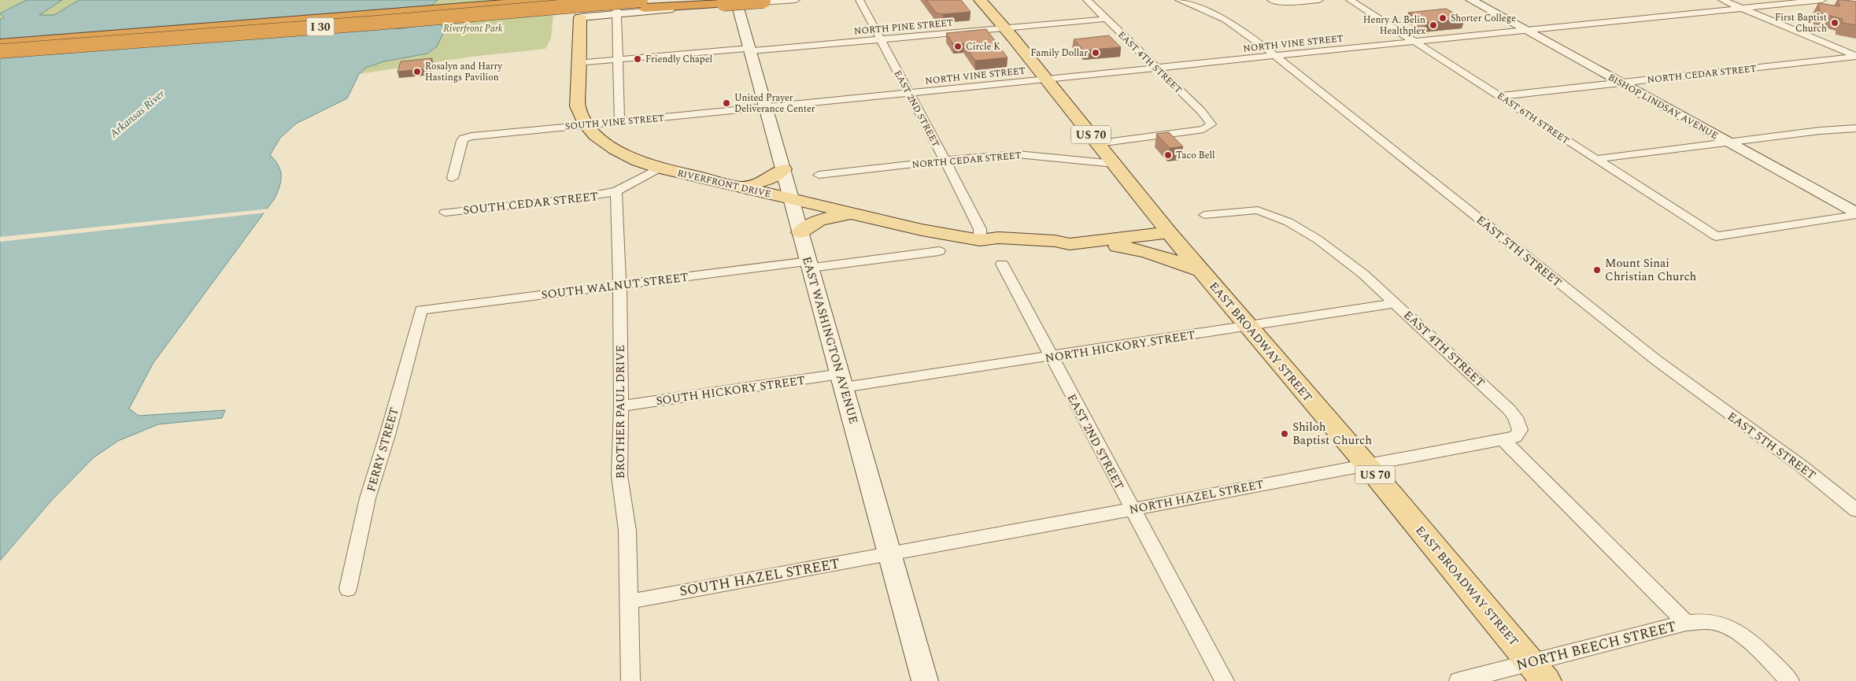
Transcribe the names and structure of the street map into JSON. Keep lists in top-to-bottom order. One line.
{"streets":{"highway":["I 30"],"main road":["US 70","RIVERFRONT DRIVE","EAST BROADWAY STREET"],"street":["NORTH PINE STREET","NORTH VINE STREET","EAST 4TH STREET","NORTH CEDAR STREET","BISHOP LINDSAY AVENUE","EAST 2ND STREET","EAST 6TH STREET","SOUTH VINE STREET","SOUTH CEDAR STREET","EAST 5TH STREET","SOUTH WALNUT STREET","EAST WASHINGTON AVENUE","NORTH HICKORY STREET","SOUTH HICKORY STREET","BROTHER PAUL DRIVE","FERRY STREET","NORTH HAZEL STREET","SOUTH HAZEL STREET","NORTH BEECH STREET"]},"crossings":[["NORTH PINE STREET","EAST 4TH STREET"],["NORTH PINE STREET","EAST 2ND STREET"],["NORTH PINE STREET","RIVERFRONT DRIVE"],["NORTH PINE STREET","EAST WASHINGTON AVENUE"],["NORTH PINE STREET","EAST BROADWAY STREET"],["NORTH VINE STREET","EAST 4TH STREET"],["NORTH VINE STREET","BISHOP LINDSAY AVENUE"],["NORTH VINE STREET","EAST 2ND STREET"],["NORTH VINE STREET","EAST 6TH STREET"],["NORTH VINE STREET","SOUTH VINE STREET"],["NORTH VINE STREET","EAST 5TH STREET"],["NORTH VINE STREET","EAST WASHINGTON AVENUE"],["NORTH VINE STREET","EAST BROADWAY STREET"],["EAST 4TH STREET","EAST BROADWAY STREET"],["EAST 4TH STREET","NORTH HICKORY STREET"],["EAST 4TH STREET","NORTH HAZEL STREET"],["EAST 4TH STREET","NORTH BEECH STREET"],["NORTH CEDAR STREET","BISHOP LINDSAY AVENUE"],["NORTH CEDAR STREET","EAST 2ND STREET"],["NORTH CEDAR STREET","EAST 6TH STREET"],["NORTH CEDAR STREET","EAST BROADWAY STREET"],["BISHOP LINDSAY AVENUE","EAST 6TH STREET"],["EAST 2ND STREET","RIVERFRONT DRIVE"],["EAST 2ND STREET","NORTH HICKORY STREET"],["EAST 2ND STREET","NORTH HAZEL STREET"],["SOUTH VINE STREET","RIVERFRONT DRIVE"],["SOUTH VINE STREET","EAST WASHINGTON AVENUE"],["RIVERFRONT DRIVE","EAST WASHINGTON AVENUE"],["RIVERFRONT DRIVE","EAST BROADWAY STREET"],["SOUTH CEDAR STREET","BROTHER PAUL DRIVE"],["SOUTH WALNUT STREET","EAST WASHINGTON AVENUE"],["SOUTH WALNUT STREET","BROTHER PAUL DRIVE"],["SOUTH WALNUT STREET","FERRY STREET"],["EAST WASHINGTON AVENUE","NORTH HICKORY STREET"],["EAST WASHINGTON AVENUE","SOUTH HICKORY STREET"],["EAST WASHINGTON AVENUE","NORTH HAZEL STREET"],["EAST WASHINGTON AVENUE","SOUTH HAZEL STREET"],["EAST BROADWAY STREET","NORTH HICKORY STREET"],["EAST BROADWAY STREET","NORTH HAZEL STREET"],["EAST BROADWAY STREET","NORTH BEECH STREET"],["NORTH HICKORY STREET","SOUTH HICKORY STREET"],["SOUTH HICKORY STREET","BROTHER PAUL DRIVE"],["BROTHER PAUL DRIVE","SOUTH HAZEL STREET"],["NORTH HAZEL STREET","SOUTH HAZEL STREET"],["NORTH HAZEL STREET","NORTH BEECH STREET"]],"water":["Arkansas River"],"parks":["Riverfront Park"],"places":["Shorter College","First Baptist Church","Henry A. Belin Healthplex","Circle K","Family Dollar","Friendly Chapel","Rosalyn and Harry Hastings Pavilion","United Prayer Deliverance Center","Taco Bell","Mount Sinai Christian Church","Shiloh Baptist Church"]}
